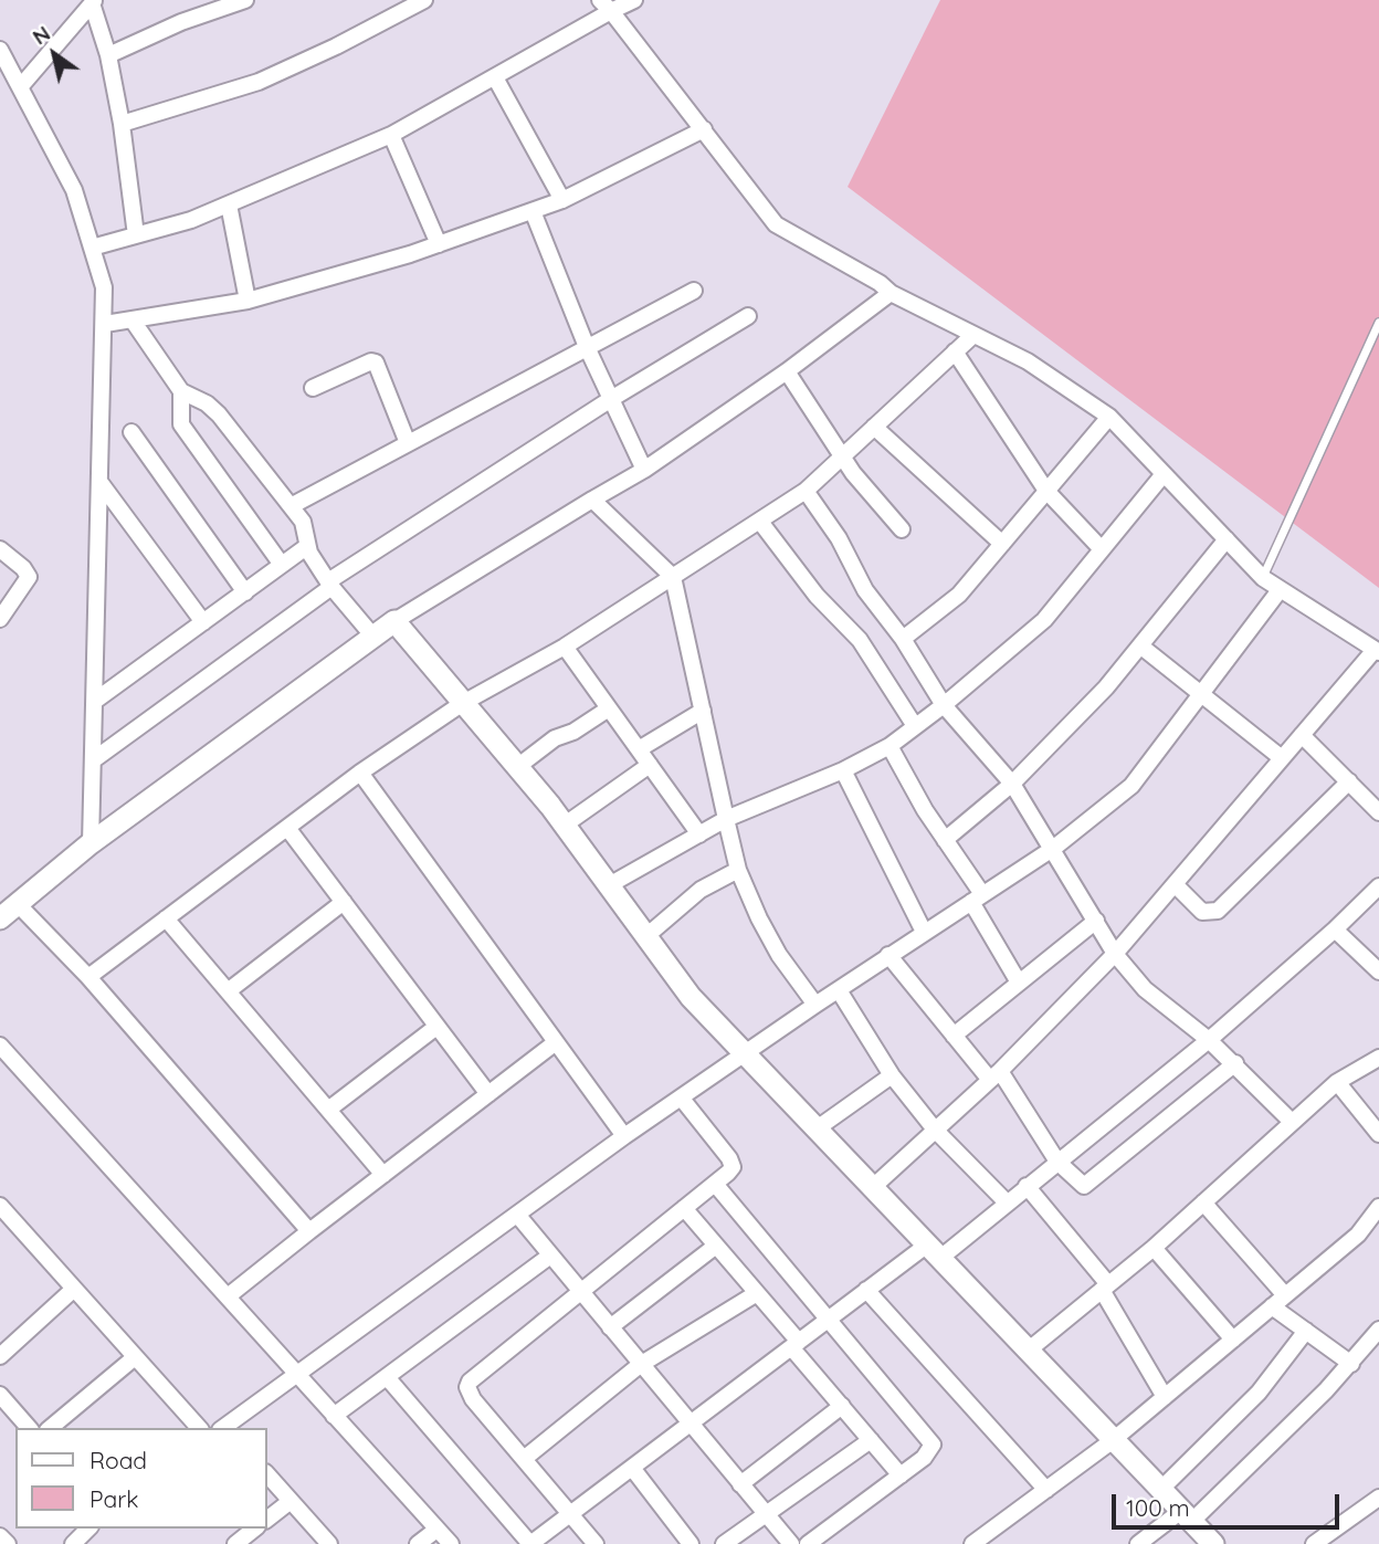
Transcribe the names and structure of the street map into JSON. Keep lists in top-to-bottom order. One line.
{"legend":["Road","Park"],"scale_bar":"100 m","north":"top left"}
